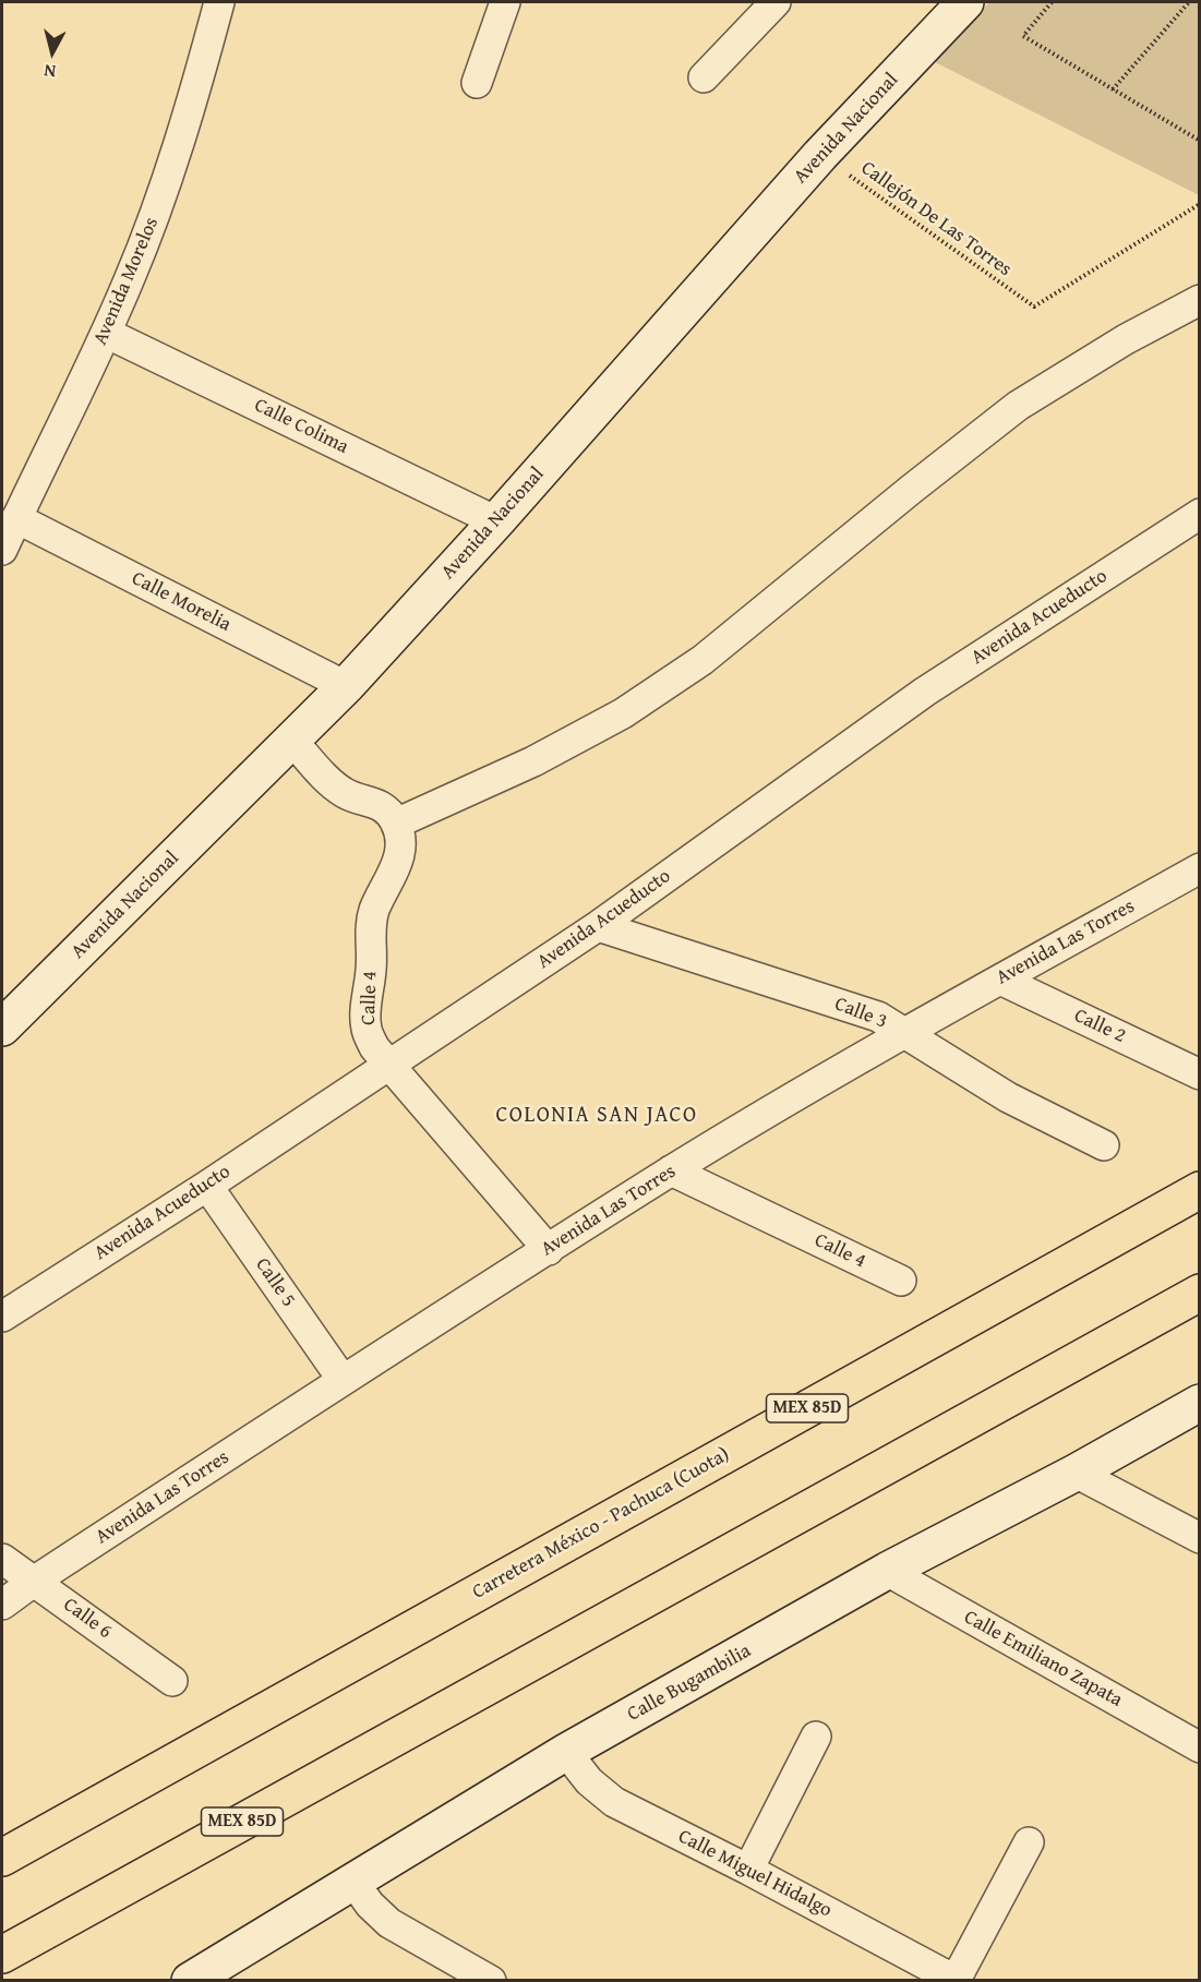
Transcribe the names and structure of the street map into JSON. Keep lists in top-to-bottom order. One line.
{"streets":{"highway":["MEX 85D","Carretera México - Pachuca (Cuota)"],"main road":["Avenida Nacional","Calle Bugambilia"],"street":["Avenida Morelos","Calle Colima","Calle Morelia","Avenida Acueducto","Avenida Las Torres","Calle 4","Calle 3","Calle 2","Calle 5","Calle 6","Calle Emiliano Zapata","Calle Miguel Hidalgo"],"path":["Callejón De Las Torres"]},"crossings":[["Avenida Nacional","Callejón De Las Torres"],["Avenida Nacional","Calle Colima"],["Avenida Nacional","Calle Morelia"],["Avenida Morelos","Calle Colima"],["Avenida Morelos","Calle Morelia"],["Avenida Acueducto","Calle 4"],["Avenida Acueducto","Calle 3"],["Avenida Acueducto","Calle 5"],["Avenida Las Torres","Calle 4"],["Avenida Las Torres","Calle 3"],["Avenida Las Torres","Calle 2"],["Avenida Las Torres","Calle 5"],["Avenida Las Torres","Calle 6"],["Calle Emiliano Zapata","Calle Bugambilia"],["Calle Bugambilia","Calle Miguel Hidalgo"]],"districts":["COLONIA SAN JACO"],"north":"bottom"}
